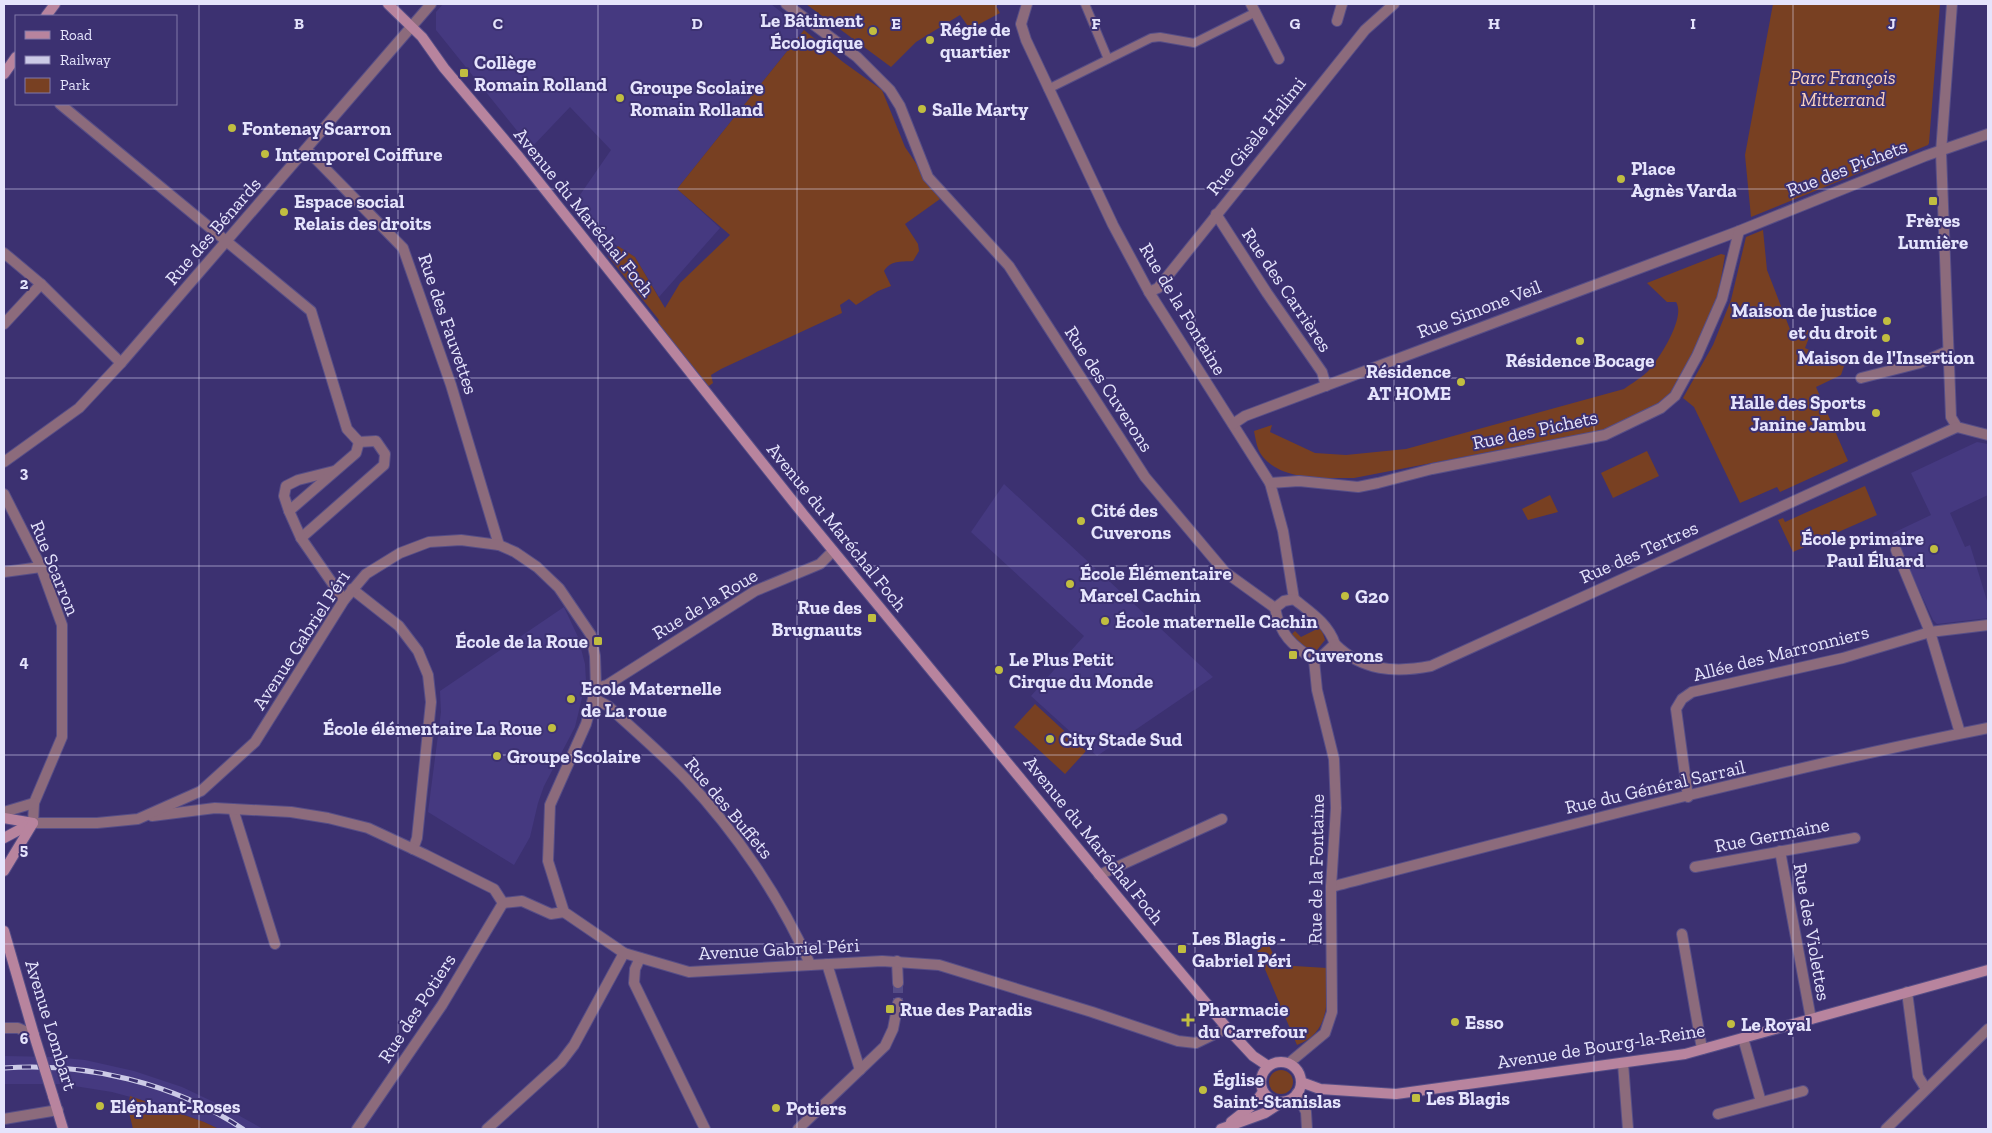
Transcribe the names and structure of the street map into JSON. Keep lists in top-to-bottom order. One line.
{"streets":{"main road":["Avenue du Maréchal Foch","Avenue Lombart","Avenue de Bourg-la-Reine"],"street":["Rue Gisèle Halimi","Rue des Pichets","Rue des Bénards","Rue des Carrières","Rue de la Fontaine","Rue Simone Veil","Rue des Fauvettes","Rue des Cuverons","Rue des Tertres","Rue Scarron","Rue de la Roue","Avenue Gabriel Péri","Allée des Marronniers","Rue du Général Sarrail","Rue des Buffets","Rue Germaine","Rue des Violettes","Rue des Potiers"]},"crossings":[["Rue Gisèle Halimi","Rue des Carrières"],["Rue Gisèle Halimi","Rue de la Fontaine"],["Rue des Pichets","Rue de la Fontaine"],["Rue des Pichets","Rue Simone Veil"],["Avenue du Maréchal Foch","Rue des Bénards"],["Avenue du Maréchal Foch","Rue de la Fontaine"],["Avenue du Maréchal Foch","Rue de la Roue"],["Avenue du Maréchal Foch","Avenue Gabriel Péri"],["Avenue du Maréchal Foch","Avenue de Bourg-la-Reine"],["Rue des Bénards","Rue des Fauvettes"],["Rue des Carrières","Rue Simone Veil"],["Rue de la Fontaine","Rue Simone Veil"],["Rue de la Fontaine","Rue des Tertres"],["Rue de la Fontaine","Rue du Général Sarrail"],["Rue de la Fontaine","Avenue de Bourg-la-Reine"],["Rue des Fauvettes","Avenue Gabriel Péri"],["Rue Scarron","Avenue Gabriel Péri"],["Rue de la Roue","Avenue Gabriel Péri"],["Rue de la Roue","Rue des Buffets"],["Avenue Gabriel Péri","Rue des Buffets"],["Allée des Marronniers","Rue du Général Sarrail"],["Rue Germaine","Rue des Violettes"],["Rue des Violettes","Avenue de Bourg-la-Reine"]],"parks":["Parc François Mitterrand"],"places":{"other":["Le Bâtiment Écologique","Régie de quartier","Groupe Scolaire Romain Rolland","Salle Marty","Fontenay Scarron","Intemporel Coiffure","Place Agnès Varda","Espace social Relais des droits","Maison de justice et du droit","Maison de l'Insertion","Résidence Bocage","Résidence AT HOME","Halle des Sports Janine Jambu","Cité des Cuverons","École primaire Paul Éluard","École Élémentaire Marcel Cachin","G20","École maternelle Cachin","Le Plus Petit Cirque du Monde","Ecole Maternelle de La roue","École élémentaire La Roue","City Stade Sud","Groupe Scolaire","Esso","Le Royal","Église Saint-Stanislas","Eléphant-Roses","Potiers"],"transit":["Collège Romain Rolland","Frères Lumière","Rue des Brugnauts","École de la Roue","Cuverons","Les Blagis - Gabriel Péri","Rue des Paradis","Les Blagis"],"health":["Pharmacie du Carrefour"]},"legend":["Road","Railway","Park"],"grid":{"columns":["B","C","D","E","F","G","H","I","J"],"rows":["2","3","4","5","6"]}}
